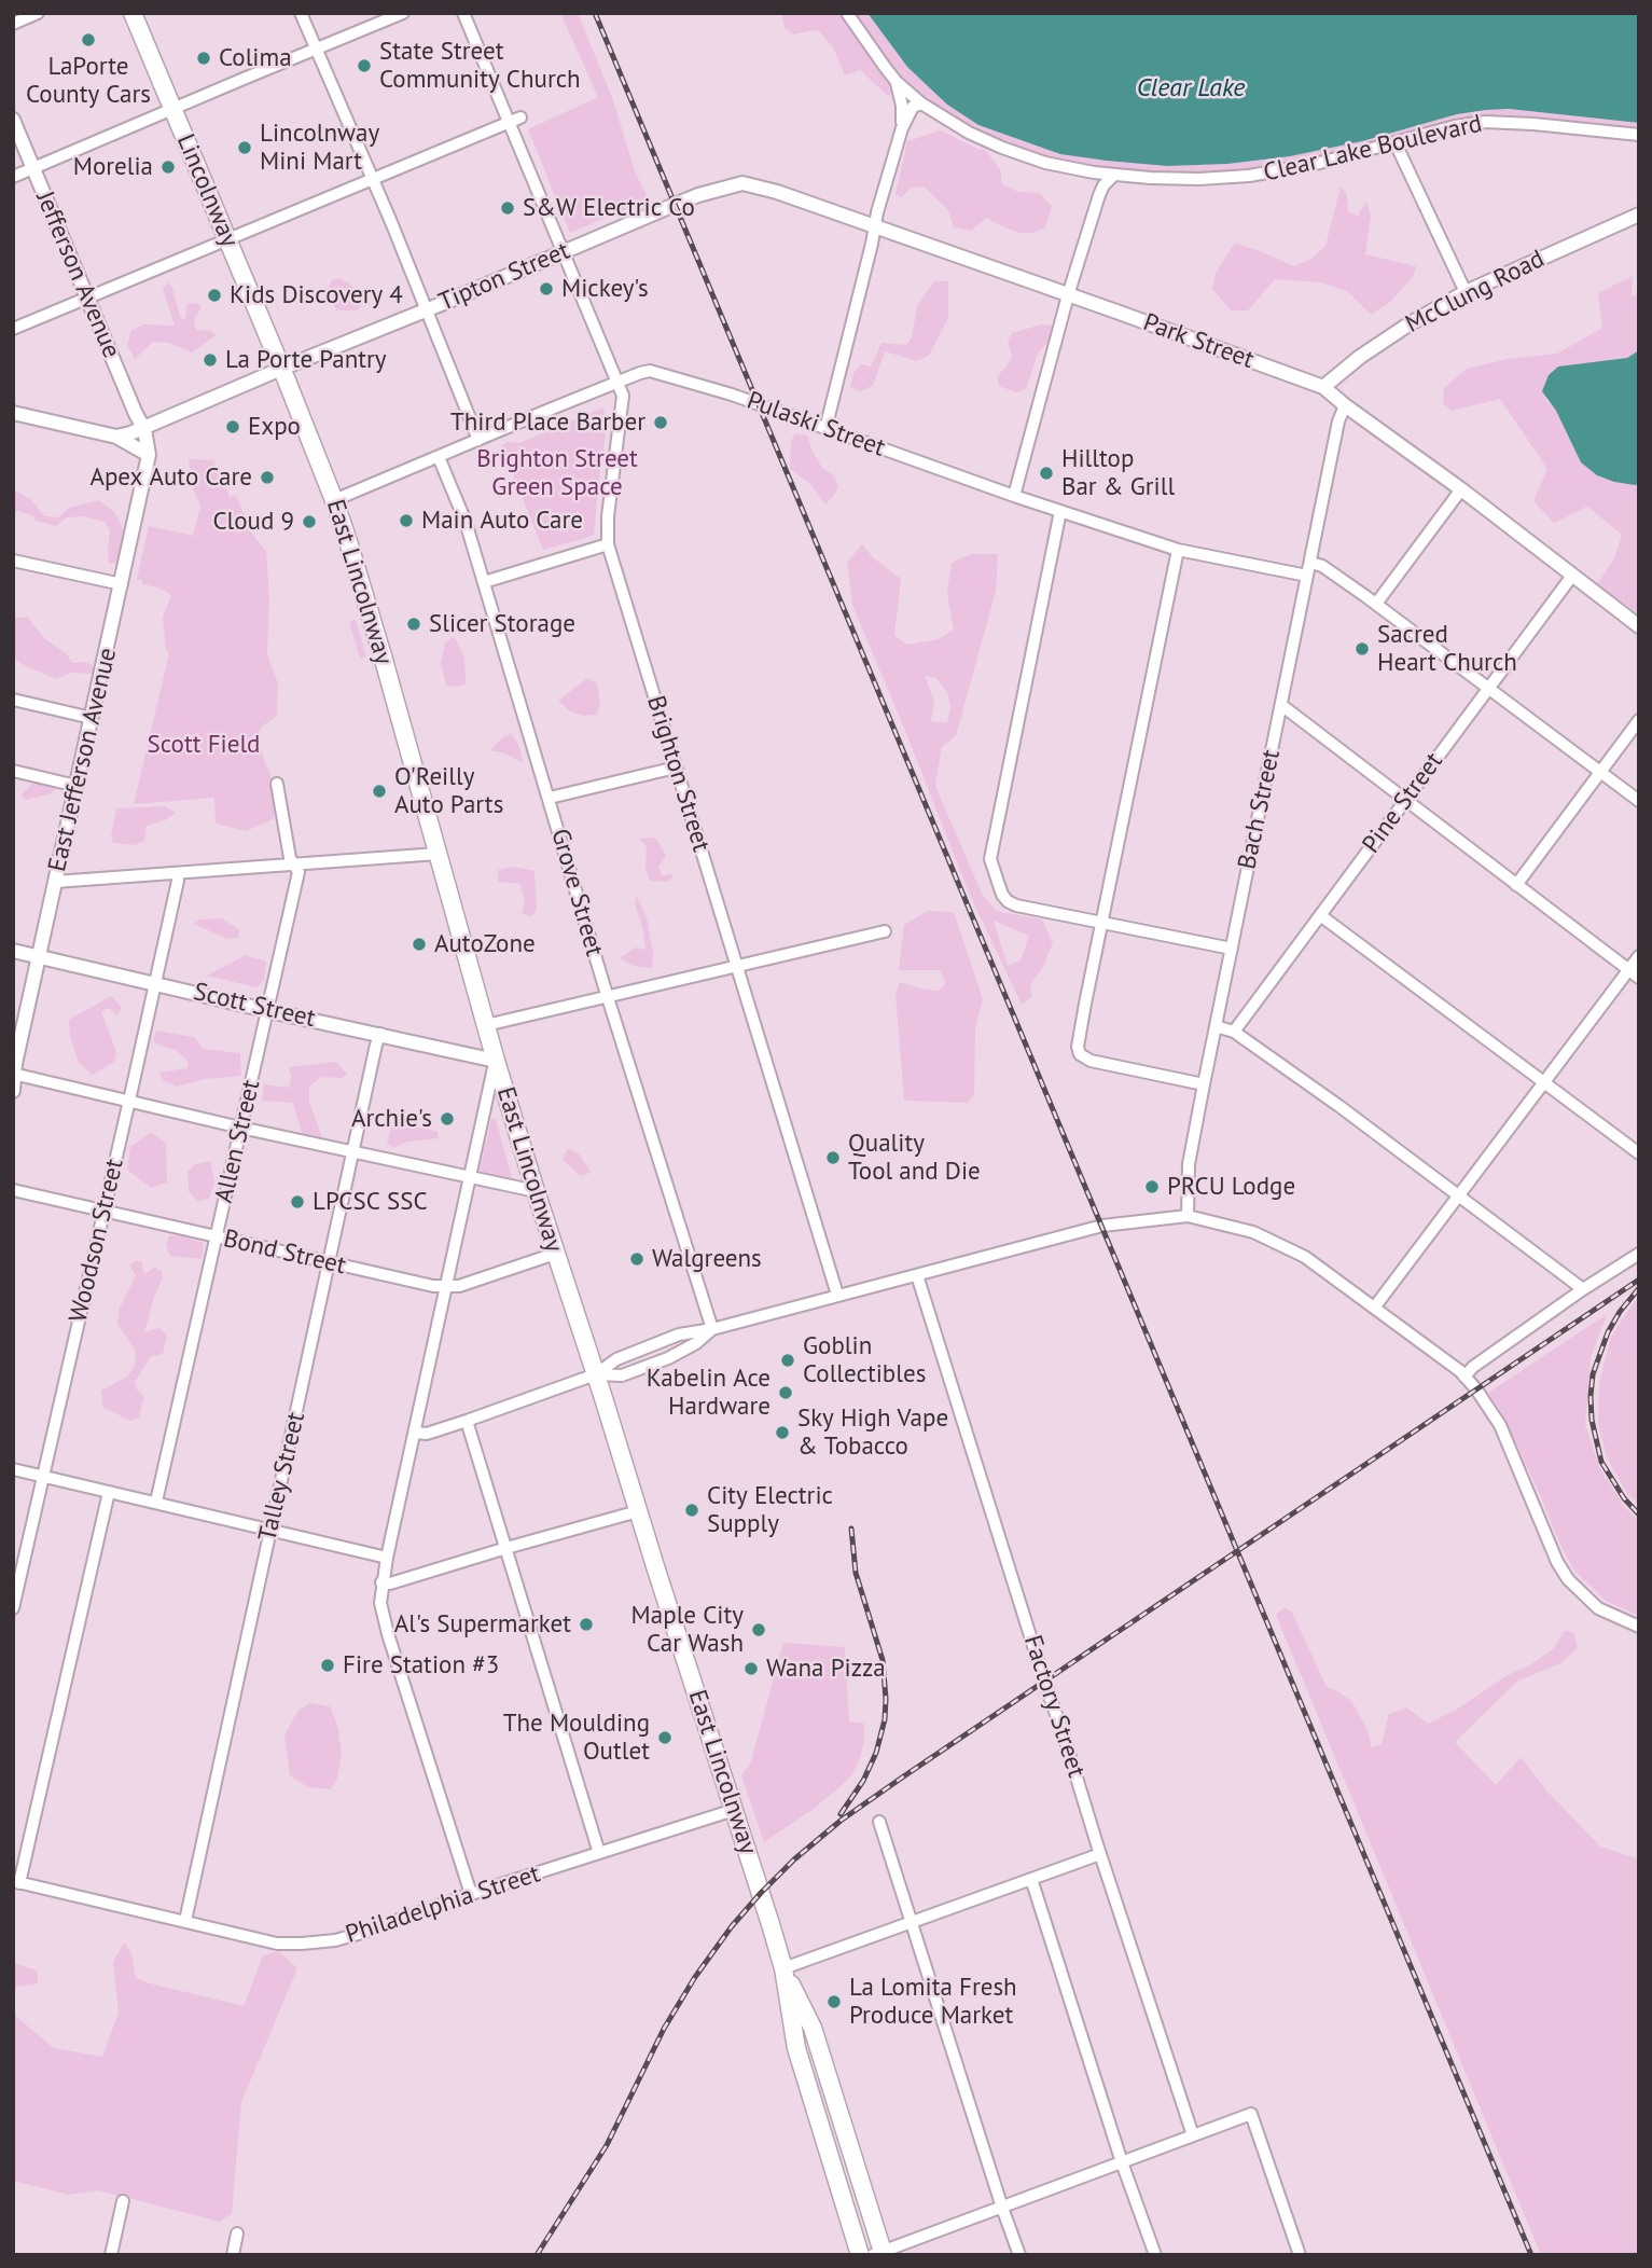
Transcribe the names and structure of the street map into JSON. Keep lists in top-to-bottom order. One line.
{"streets":{"main road":["Lincolnway","East Lincolnway"],"street":["Clear Lake Boulevard","Jefferson Avenue","Tipton Street","McClung Road","Park Street","Pulaski Street","East Jefferson Avenue","Brighton Street","Pine Street","Bach Street","Grove Street","Scott Street","Allen Street","Woodson Street","Bond Street","Talley Street","Factory Street","Philadelphia Street"]},"crossings":[["Lincolnway","Tipton Street"],["Lincolnway","East Lincolnway"],["Jefferson Avenue","Tipton Street"],["Jefferson Avenue","East Jefferson Avenue"],["Tipton Street","Park Street"],["Tipton Street","East Lincolnway"],["Tipton Street","East Jefferson Avenue"],["Tipton Street","Brighton Street"],["McClung Road","Park Street"],["Park Street","Pine Street"],["Park Street","Bach Street"],["Pulaski Street","East Lincolnway"],["Pulaski Street","Brighton Street"],["Pulaski Street","Bach Street"],["Pulaski Street","Grove Street"],["East Lincolnway","Scott Street"],["East Lincolnway","Bond Street"],["East Lincolnway","Philadelphia Street"],["East Jefferson Avenue","Scott Street"],["Scott Street","Allen Street"],["Scott Street","Woodson Street"],["Scott Street","Talley Street"],["Allen Street","Bond Street"],["Woodson Street","Bond Street"],["Bond Street","Talley Street"],["Talley Street","Philadelphia Street"]],"water":["Clear Lake"],"parks":["Brighton Street Green Space","Scott Field"],"places":["LaPorte County Cars","Colima","State Street Community Church","Lincolnway Mini Mart","Morelia","S&W Electric Co","Mickey's","Kids Discovery 4","La Porte Pantry","Third Place Barber","Expo","Hilltop Bar & Grill","Apex Auto Care","Main Auto Care","Cloud 9","Slicer Storage","Sacred Heart Church","O'Reilly Auto Parts","AutoZone","Archie's","Quality Tool and Die","PRCU Lodge","LPCSC SSC","Walgreens","Goblin Collectibles","Kabelin Ace Hardware","Sky High Vape & Tobacco","City Electric Supply","Al's Supermarket","Maple City Car Wash","Fire Station #3","Wana Pizza","The Moulding Outlet","La Lomita Fresh Produce Market"]}
